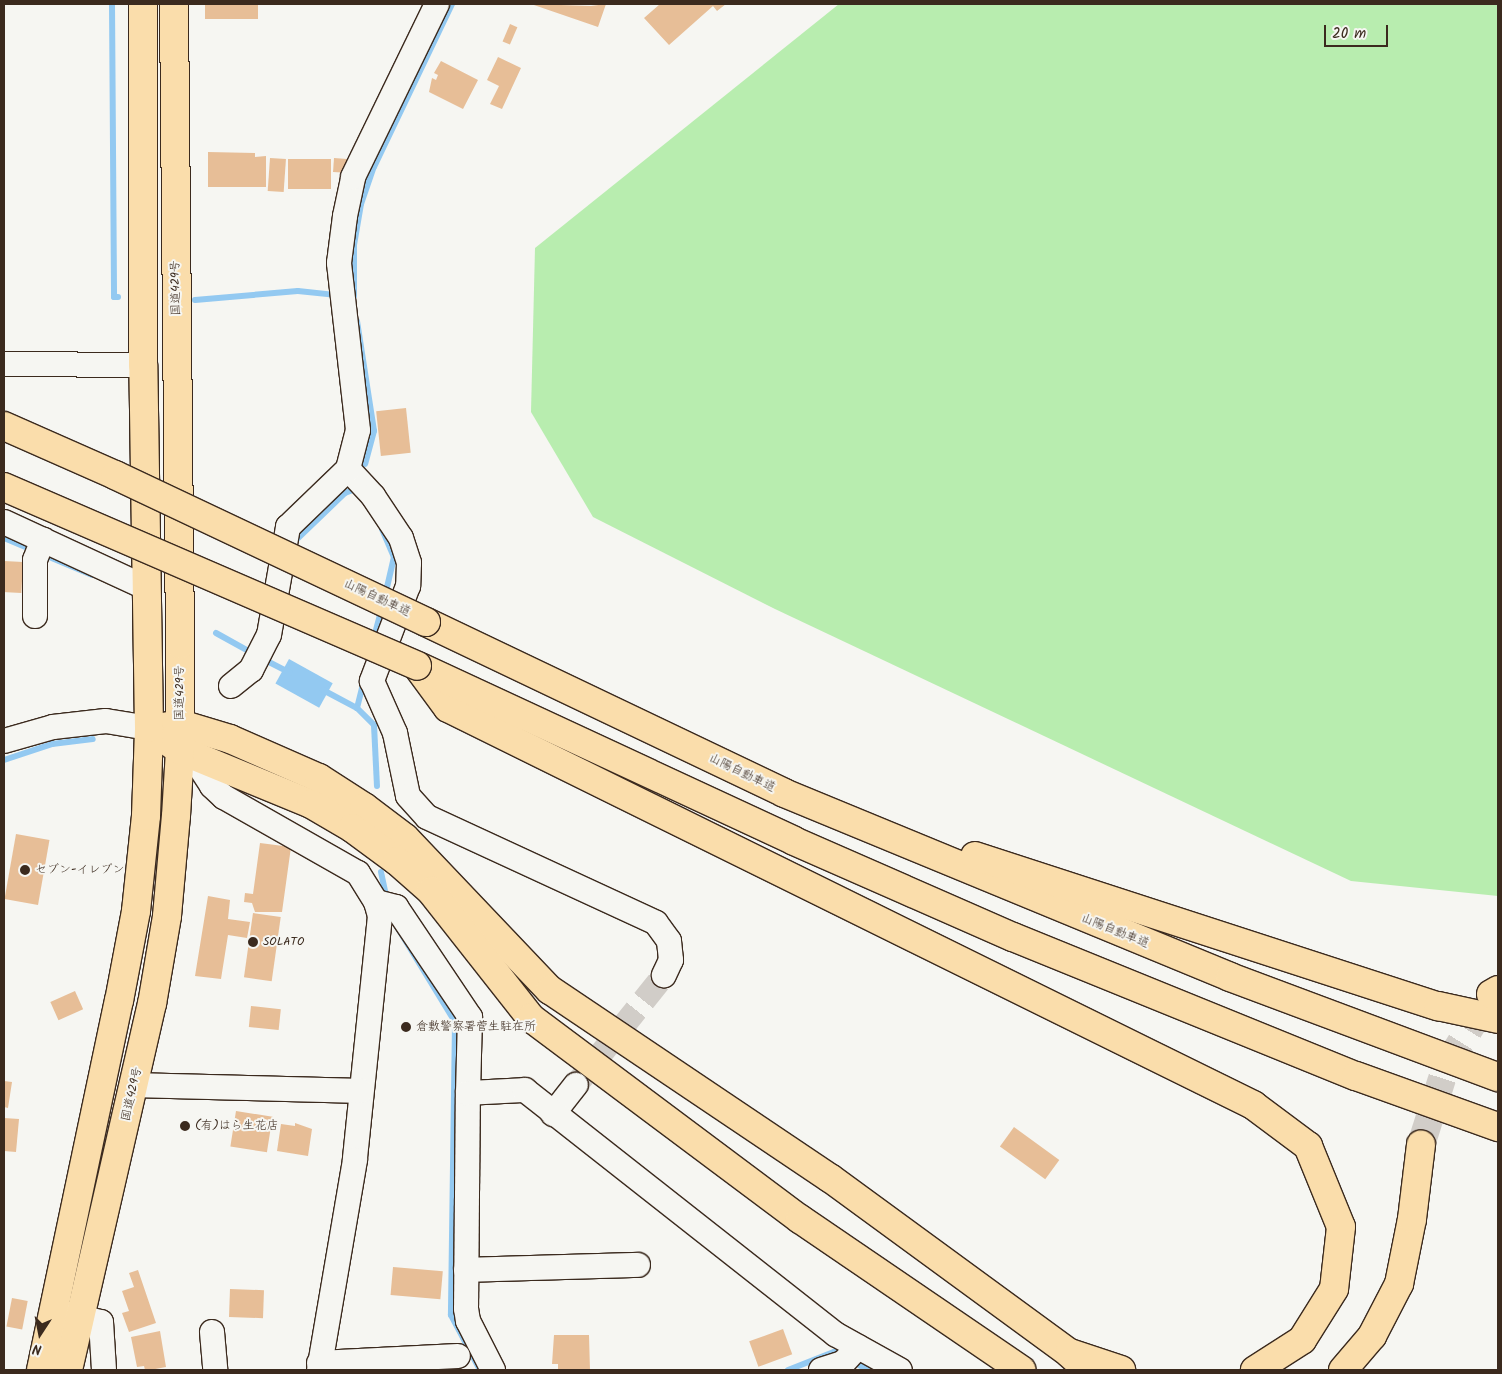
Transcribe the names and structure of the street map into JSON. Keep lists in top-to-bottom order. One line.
{"streets":{"highway":["国道429号","山陽自動車道"]},"places":["セブン-イレブン","SOLATO","倉敷警察署菅生駐在所","(有)はら生花店"],"scale_bar":"20 m","north":"bottom"}
